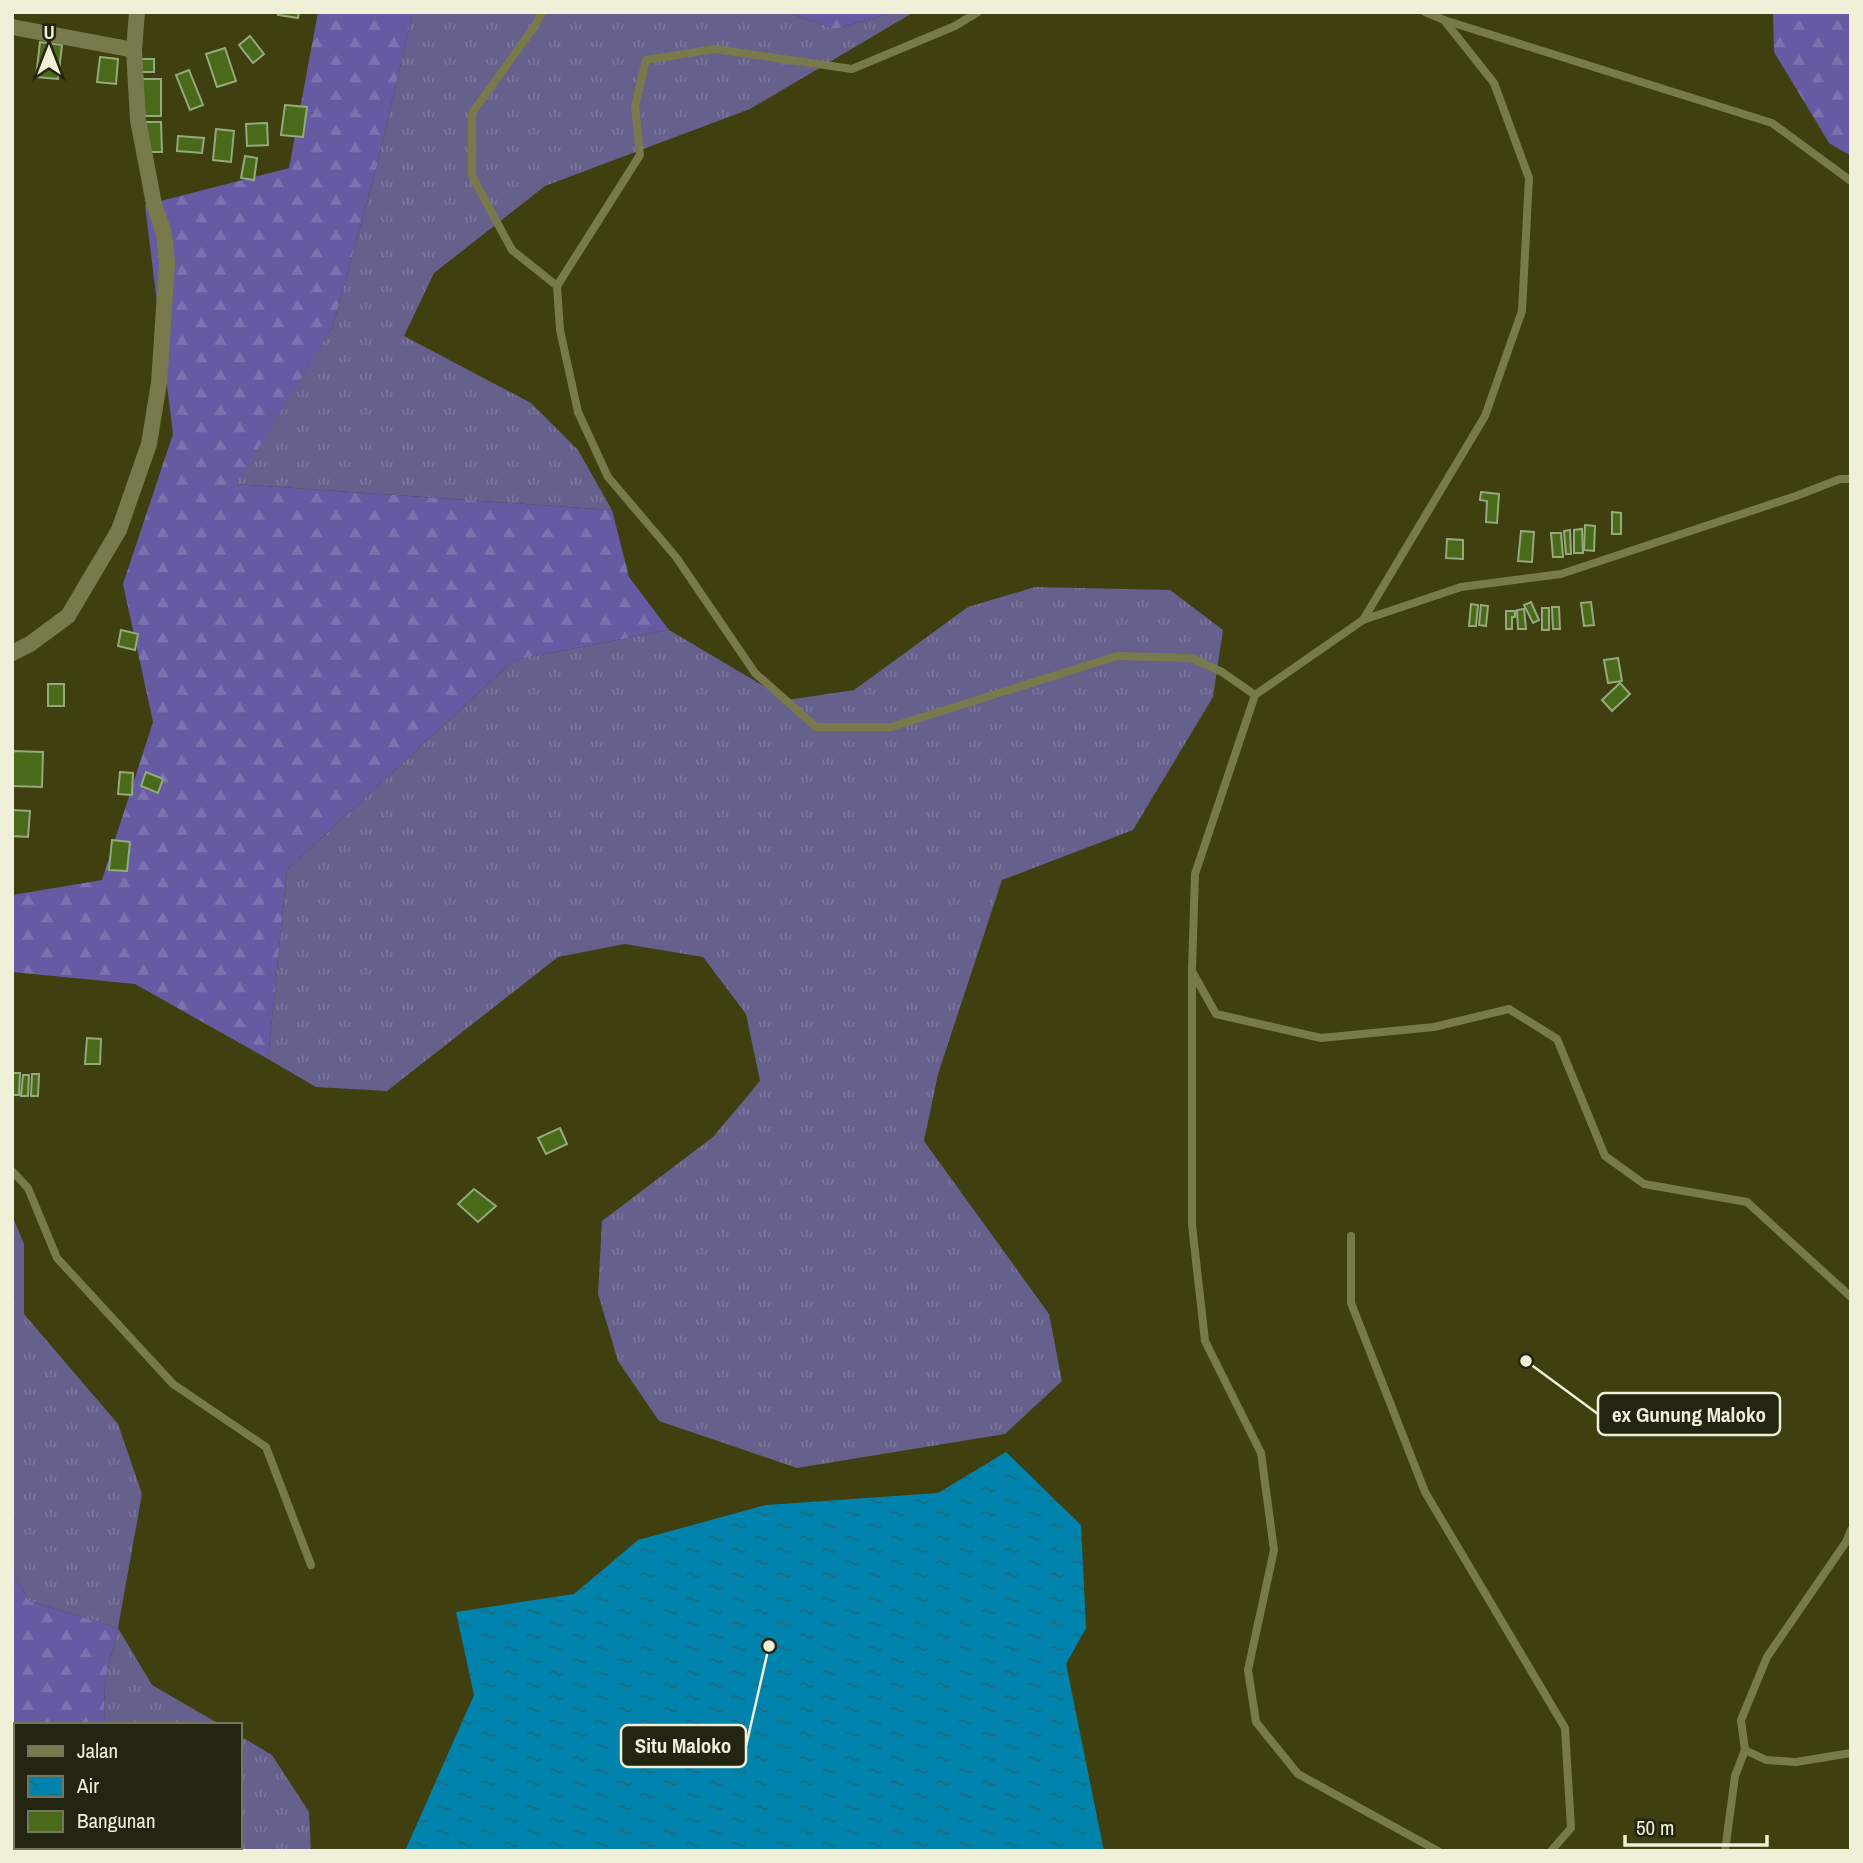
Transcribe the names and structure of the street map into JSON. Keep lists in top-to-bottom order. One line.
{"places":["ex Gunung Maloko","Situ Maloko"],"legend":["Jalan","Air","Bangunan"],"scale_bar":"50 m","north":"top"}
